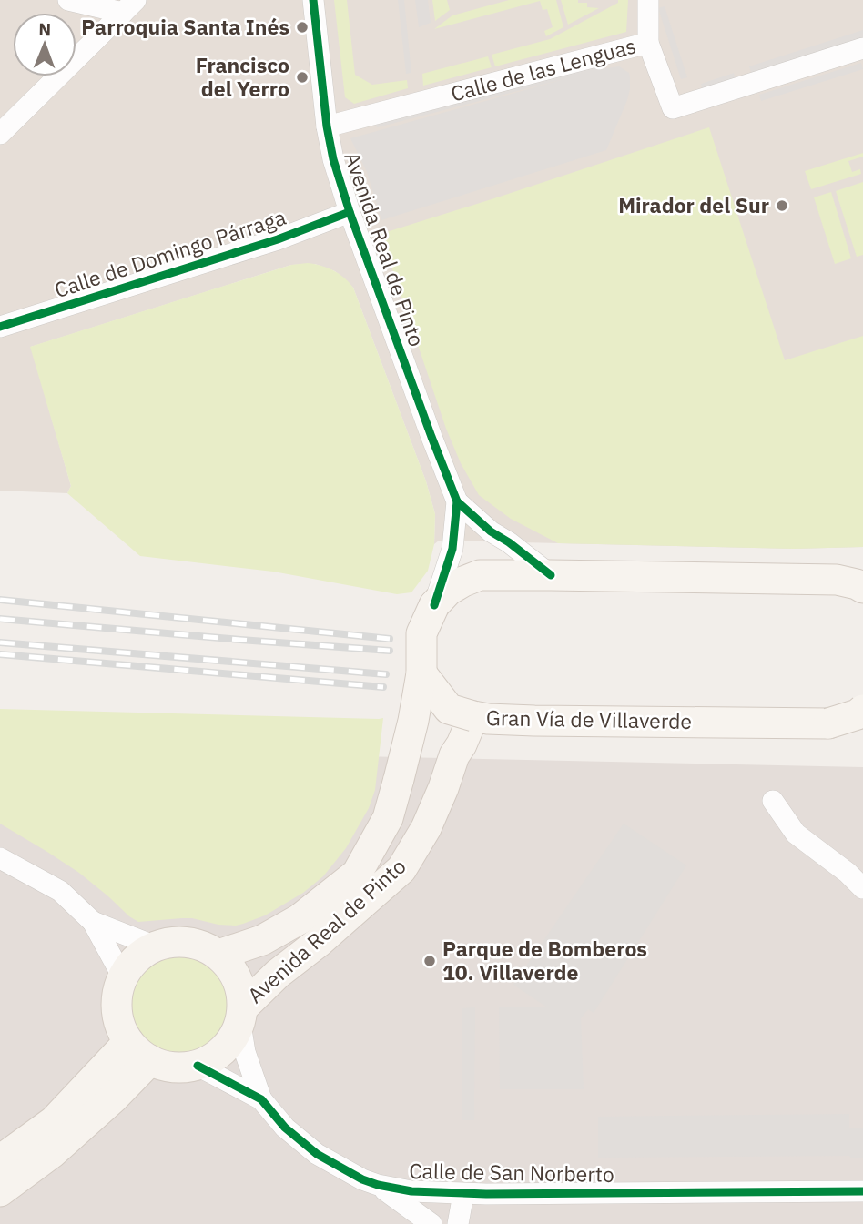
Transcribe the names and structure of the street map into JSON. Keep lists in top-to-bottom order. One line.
{"streets":{"main road":["Avenida Real de Pinto","Gran Vía de Villaverde"],"street":["Calle de las Lenguas","Calle de Domingo Párraga","Calle de San Norberto"]},"crossings":[["Calle de las Lenguas","Avenida Real de Pinto"],["Avenida Real de Pinto","Calle de Domingo Párraga"],["Avenida Real de Pinto","Gran Vía de Villaverde"],["Avenida Real de Pinto","Calle de San Norberto"]],"places":["Parroquia Santa Inés","Francisco del Yerro","Mirador del Sur","Parque de Bomberos 10. Villaverde"],"north":"top"}
